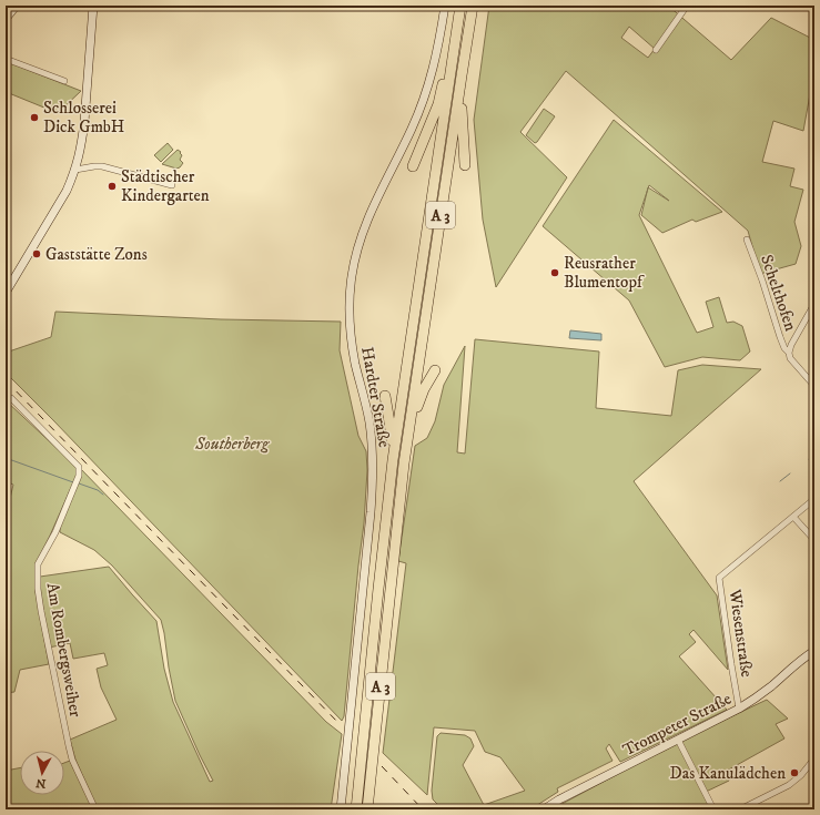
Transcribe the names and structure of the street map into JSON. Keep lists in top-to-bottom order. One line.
{"streets":{"highway":["A 3"],"main road":["Hardter Straße","Trompeter Straße"],"street":["Schelthofen","Wiesenstraße","Am Rombergsweiher"]},"crossings":[["Wiesenstraße","Trompeter Straße"]],"parks":["Southerberg"],"places":["Schlosserei Dick GmbH","Städtischer Kindergarten","Gaststätte Zons","Reusrather Blumentopf","Das Kanulädchen"],"north":"bottom"}
